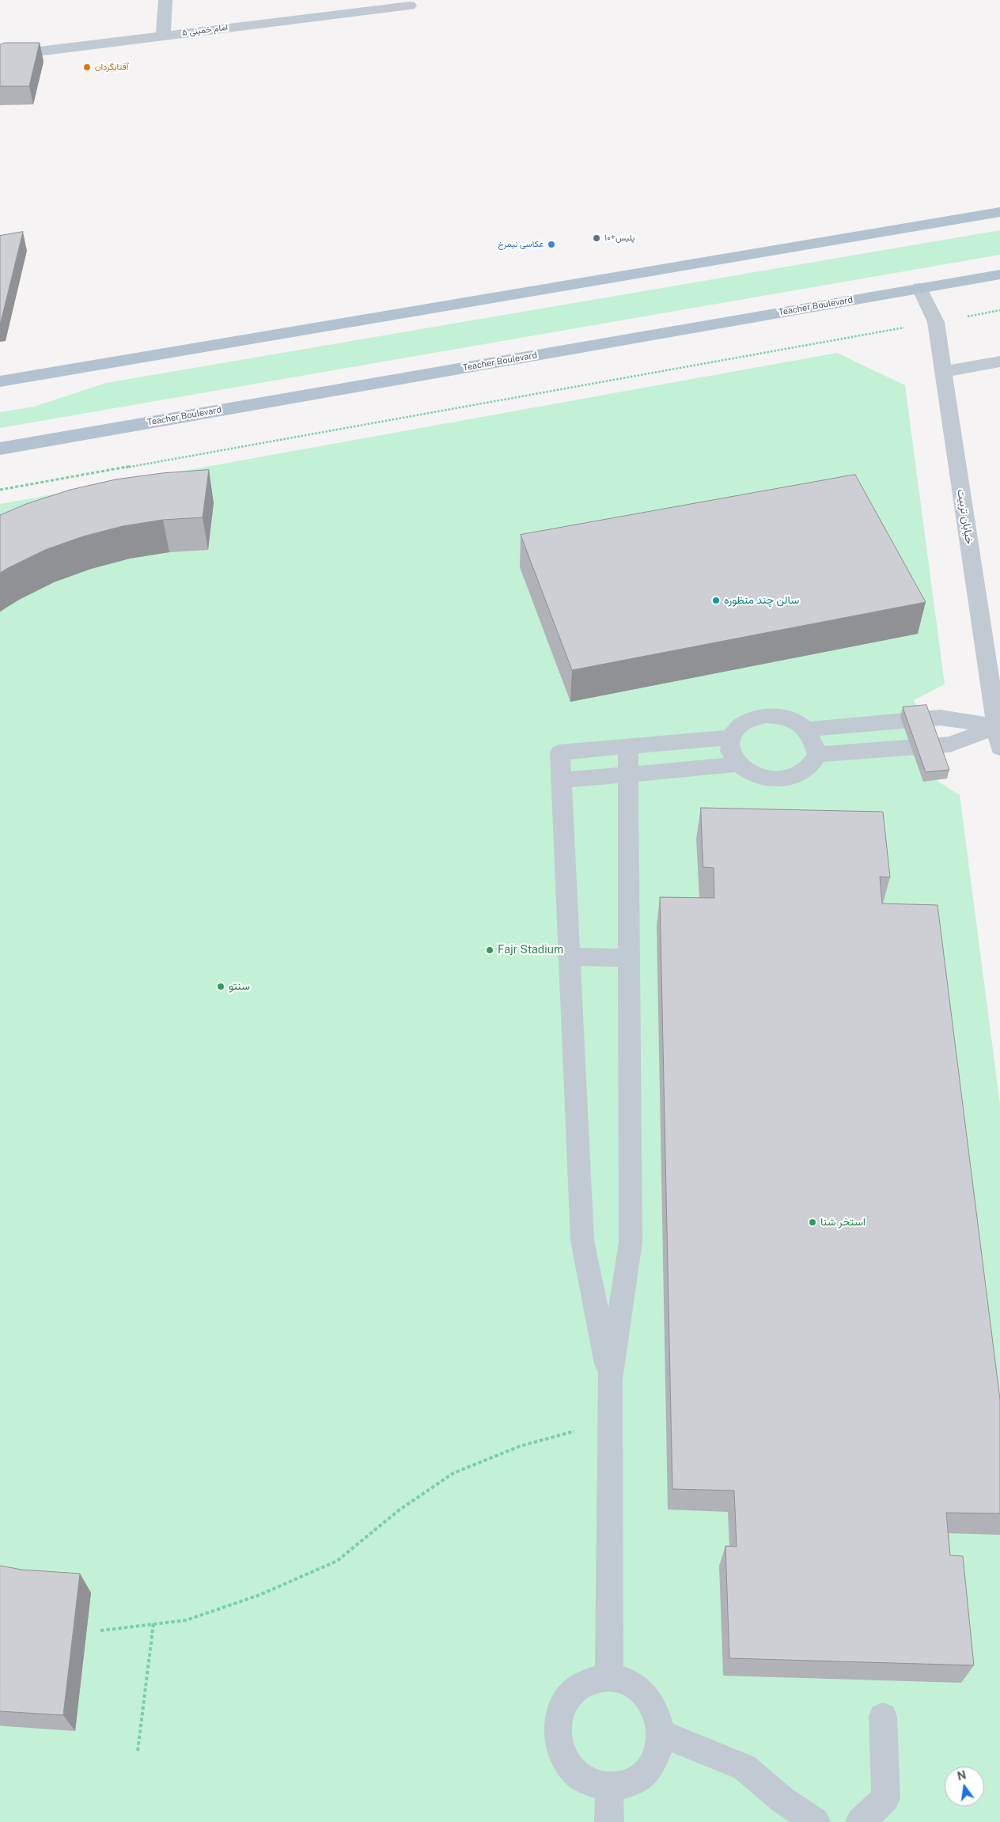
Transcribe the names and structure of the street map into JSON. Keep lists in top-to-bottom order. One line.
{"streets":{"main road":["Teacher Boulevard"],"street":["امام خمینی ۵","خیابان تربیت"]},"crossings":[["Teacher Boulevard","خیابان تربیت"]],"places":["آفتابگردان","پلیس+۱۰","عکاسی نیمرخ","سالن چند منظوره","Fajr Stadium","سنتو","استخر شنا"],"north":"top"}
